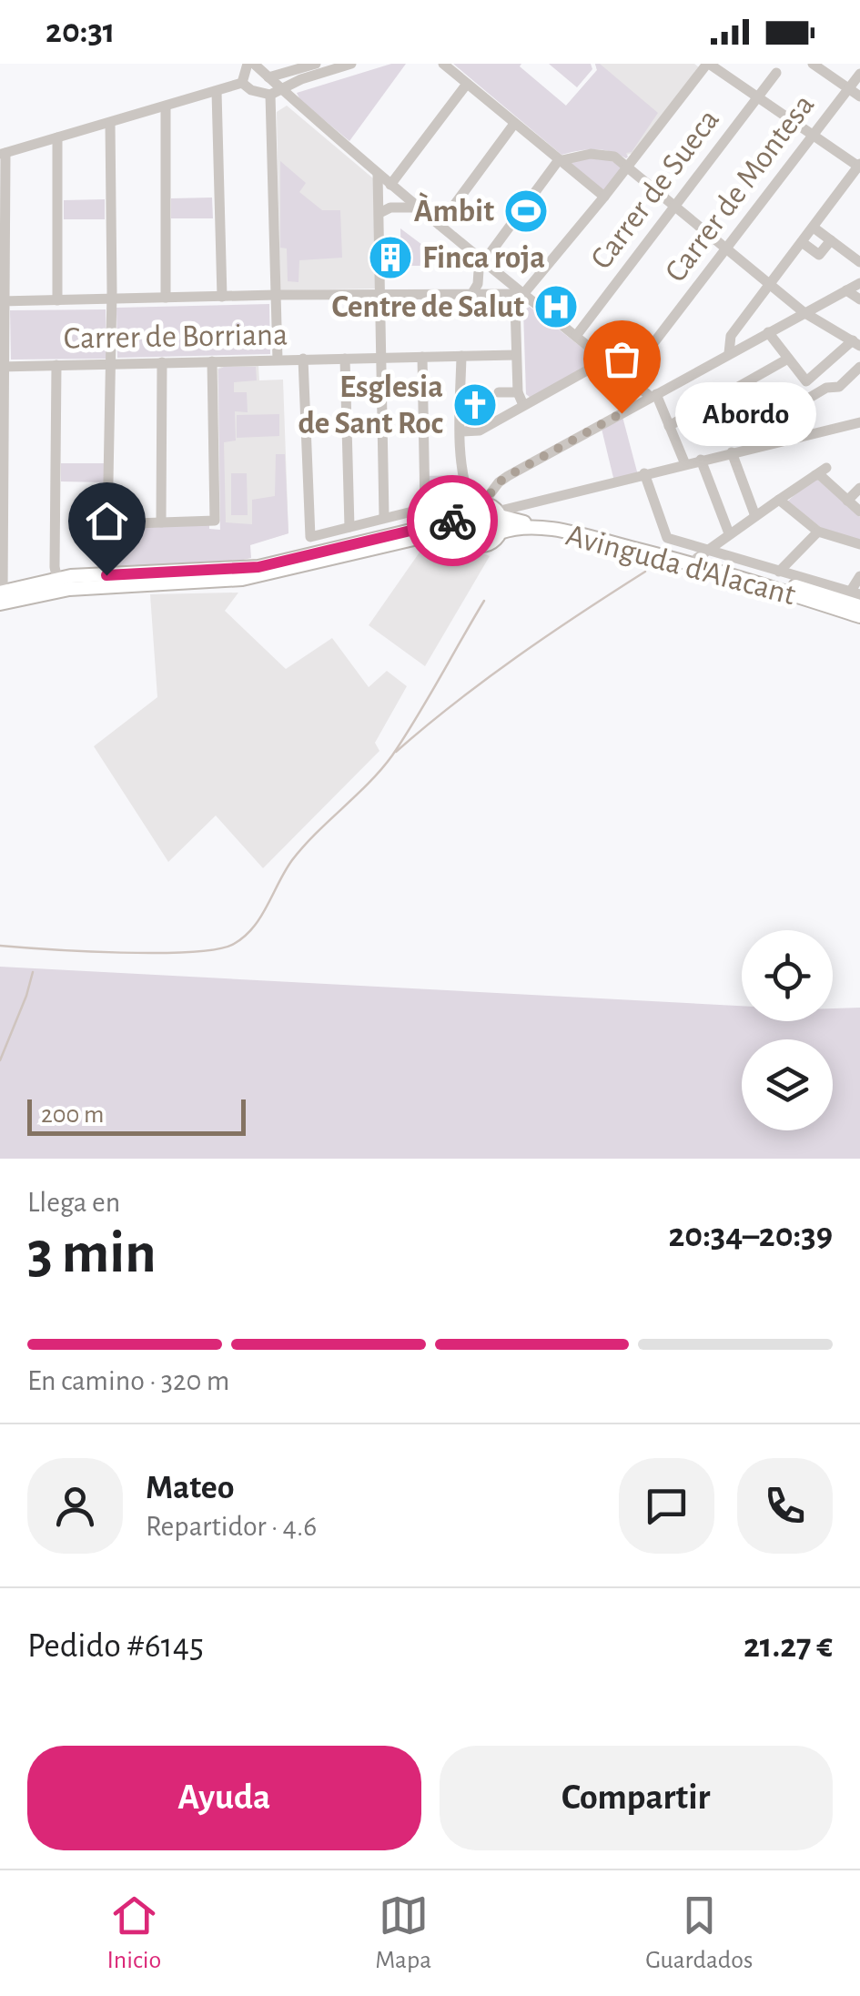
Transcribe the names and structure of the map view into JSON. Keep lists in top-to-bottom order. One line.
{"streets":{"main road":["Avinguda d'Alacant"],"street":["Carrer de Montesa","Carrer de Sueca","Carrer de Borriana"]},"places":{"sports":["Àmbit"],"building":["Finca roja"],"hospital":["Centre de Salut"],"church":["Esglesia de Sant Roc"],"other":["Abordo"]},"scale_bar":"200 m","page":{"status":"20:31","bubble":"Abordo","scale":"200 m","heading":["3 min","Llega en","20:34–20:39"],"panel":["Mateo","Repartidor · 4.6","Pedido #6145","21.27 €"],"bar":"En camino · 320 m","buttons":["Ayuda","Compartir"],"tabs":["Inicio","Mapa","Guardados"]}}
